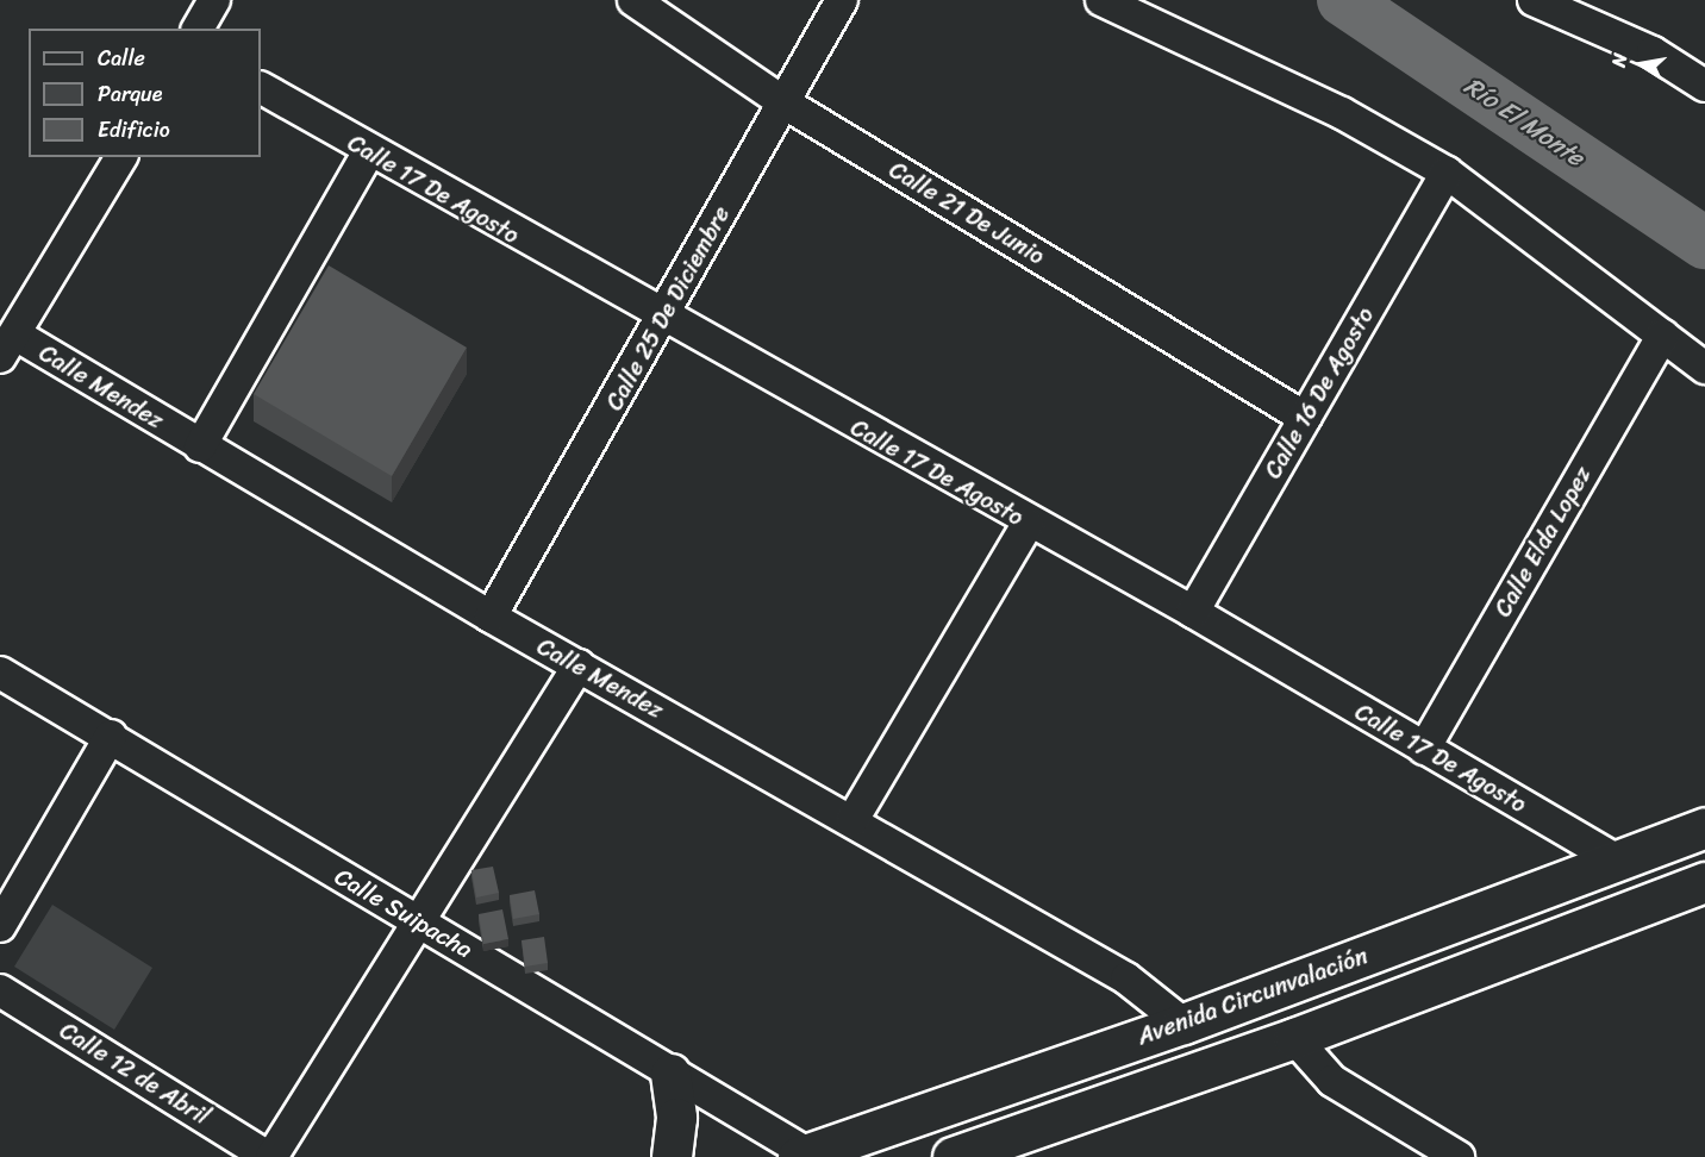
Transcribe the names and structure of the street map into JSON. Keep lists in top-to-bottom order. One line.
{"streets":{"highway":["Avenida Circunvalación"],"street":["Calle 17 De Agosto","Calle 21 De Junio","Calle 25 De Diciembre","Calle Mendez","Calle 16 De Agosto","Calle Elda Lopez","Calle Suipacha","Calle 12 de Abril"]},"crossings":[["Calle 17 De Agosto","Calle 25 De Diciembre"],["Calle 17 De Agosto","Calle 16 De Agosto"],["Calle 17 De Agosto","Calle Elda Lopez"],["Calle 17 De Agosto","Avenida Circunvalación"],["Calle 21 De Junio","Calle 25 De Diciembre"],["Calle 21 De Junio","Calle 16 De Agosto"],["Calle 25 De Diciembre","Calle Mendez"],["Calle Mendez","Avenida Circunvalación"],["Calle Suipacha","Avenida Circunvalación"]],"water":["Río El Monte"],"legend":["Calle","Parque","Edificio"],"north":"left"}
